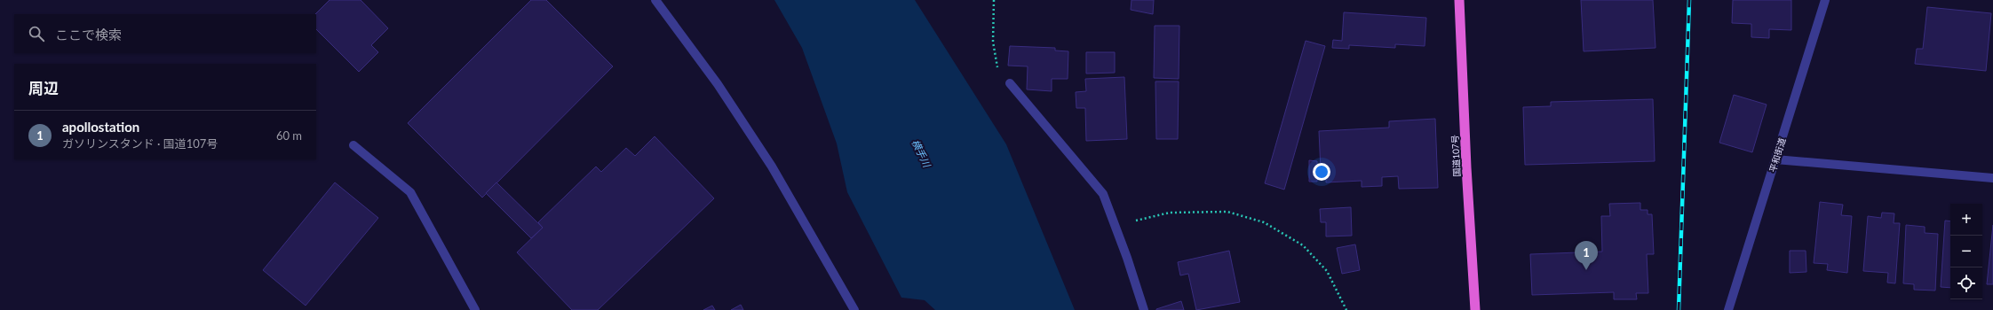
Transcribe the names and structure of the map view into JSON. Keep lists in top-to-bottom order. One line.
{"streets":{"highway":["国道107号"],"street":["平和街道"]},"water":["横手川"],"page":{"search":"ここで検索","heading":"周辺","list":[{"mark":"1","name":"apollostation","note":"ガソリンスタンド · 国道107号","value":"60 m"}],"map_buttons":["+","−"],"pins":"1"}}
